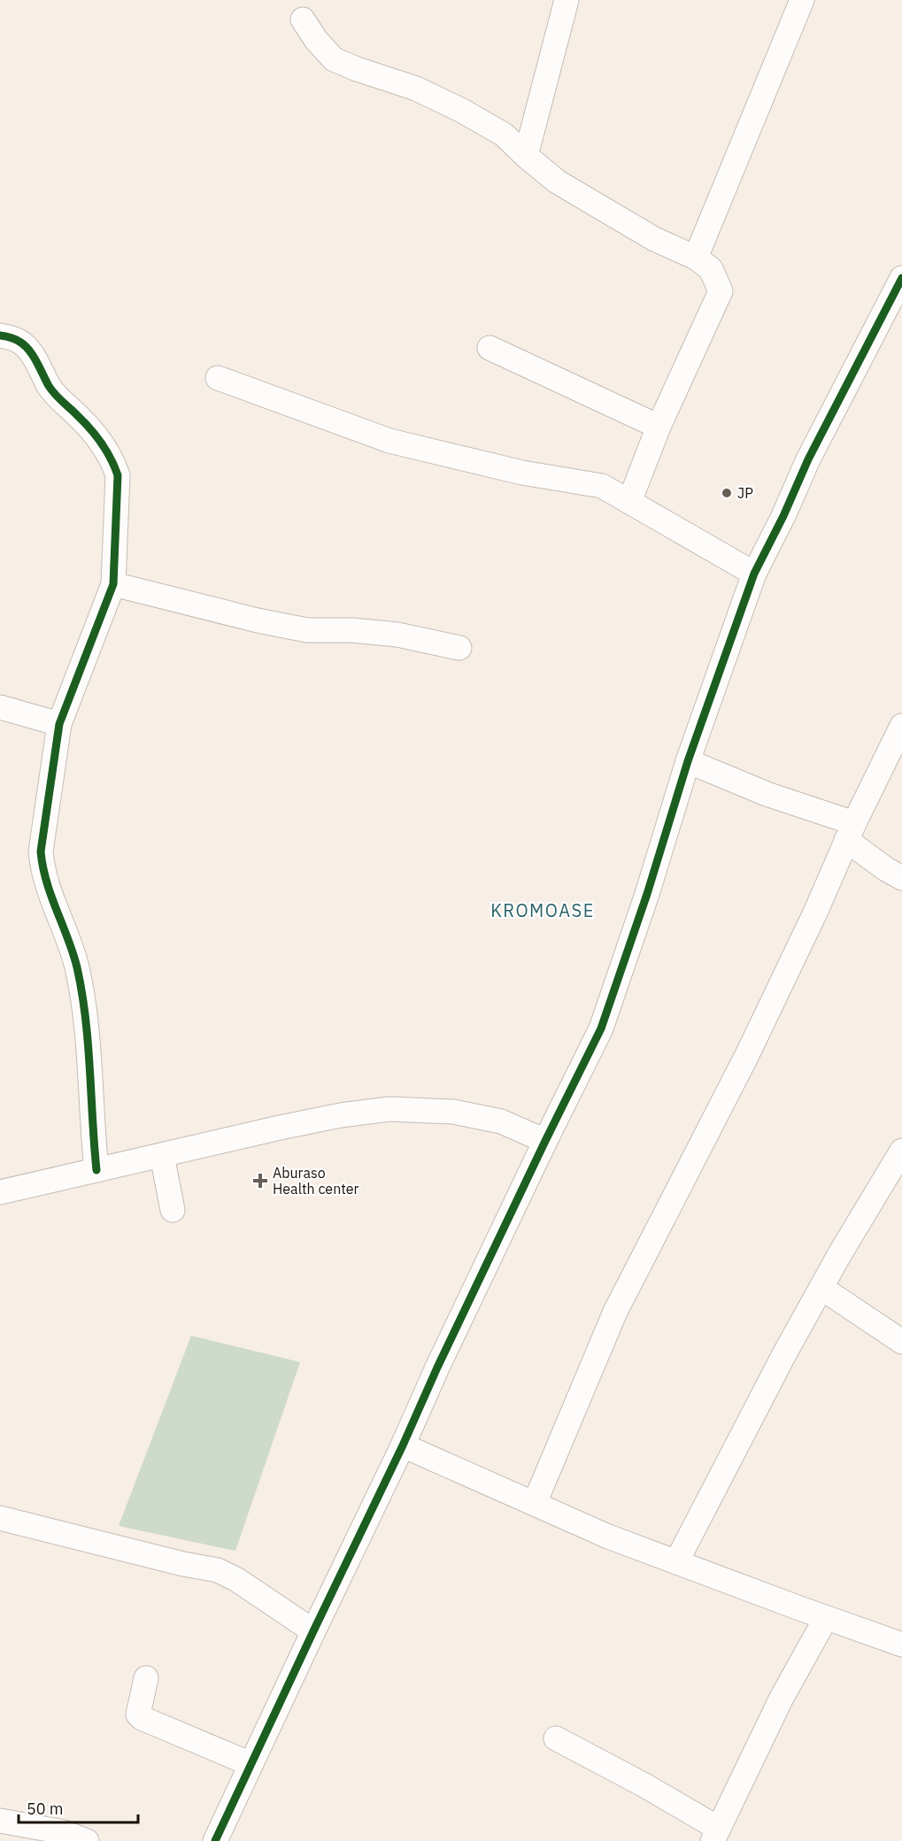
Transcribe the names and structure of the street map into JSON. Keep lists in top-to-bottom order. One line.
{"districts":["KROMOASE"],"places":{"other":["JP"],"health":["Aburaso Health center"]},"scale_bar":"50 m"}
